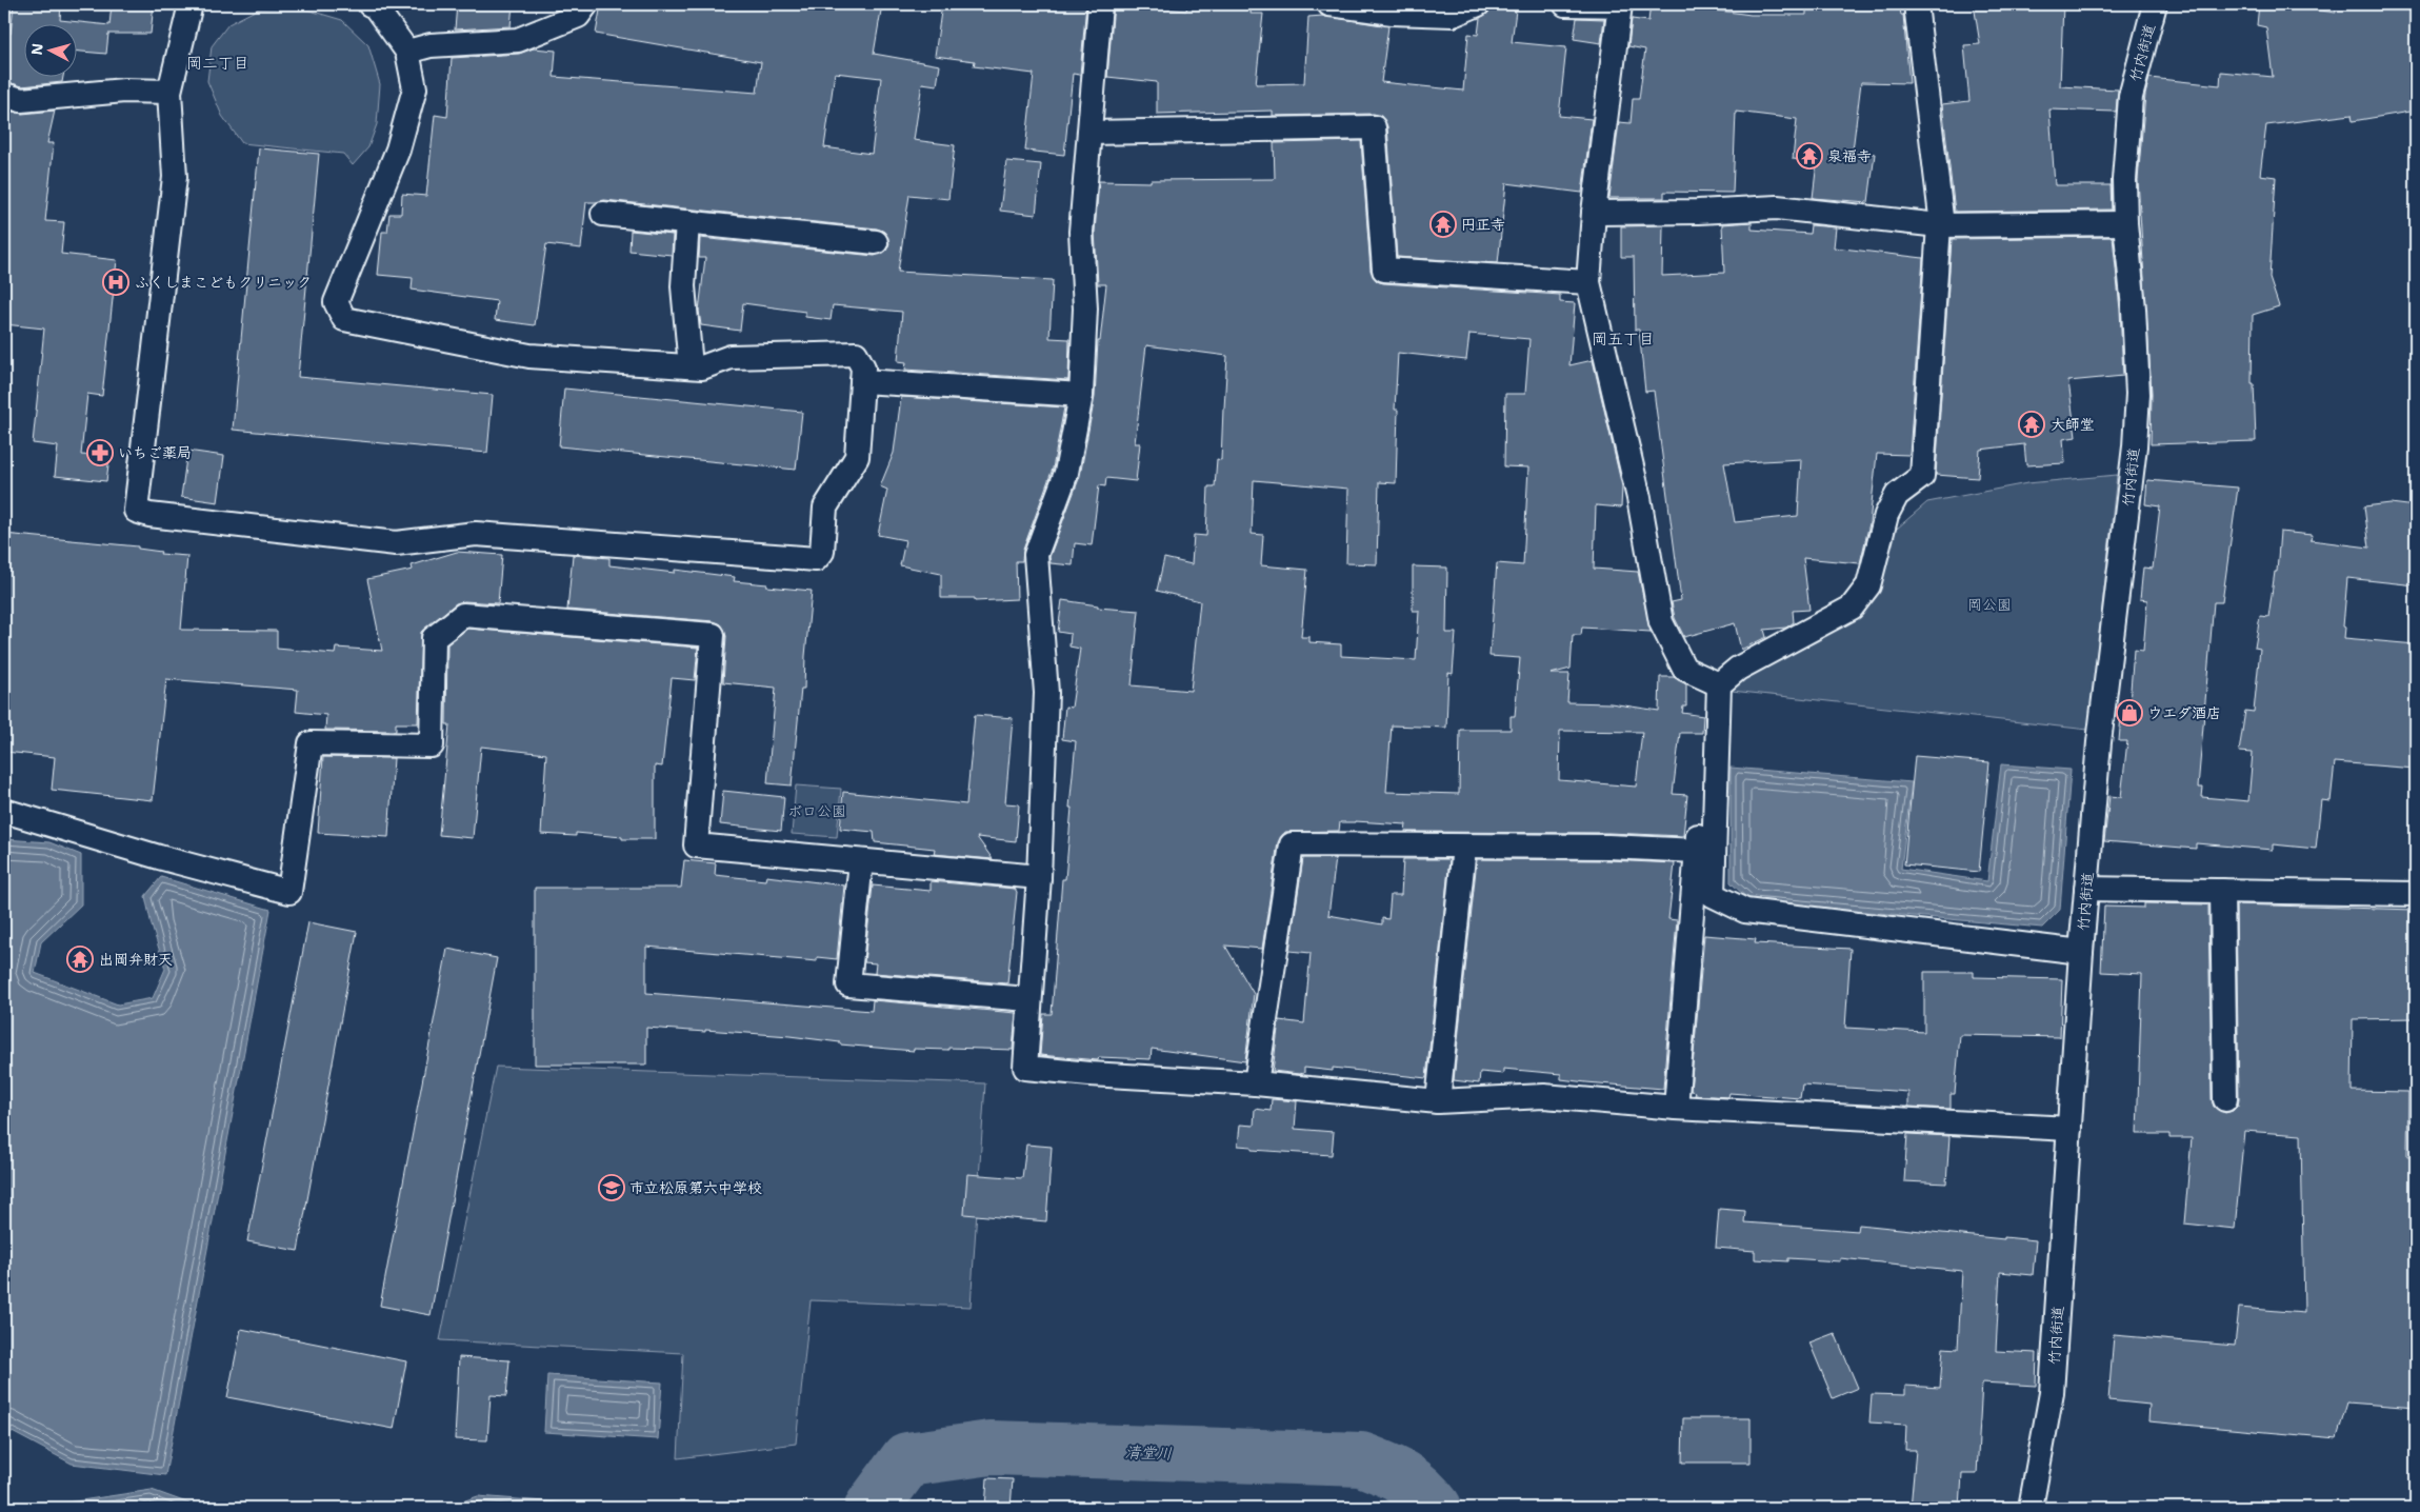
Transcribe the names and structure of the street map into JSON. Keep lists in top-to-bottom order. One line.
{"streets":{"street":["竹内街道"]},"districts":["岡二丁目","岡五丁目"],"water":["清堂川"],"parks":["岡公園","ボロ公園"],"places":{"temple":["泉福寺","円正寺","大師堂","出岡弁財天"],"hospital":["ふくしまこどもクリニック"],"pharmacy":["いちご薬局"],"shop":["ウエダ酒店"],"school or university":["市立松原第六中学校"]},"north":"left"}
